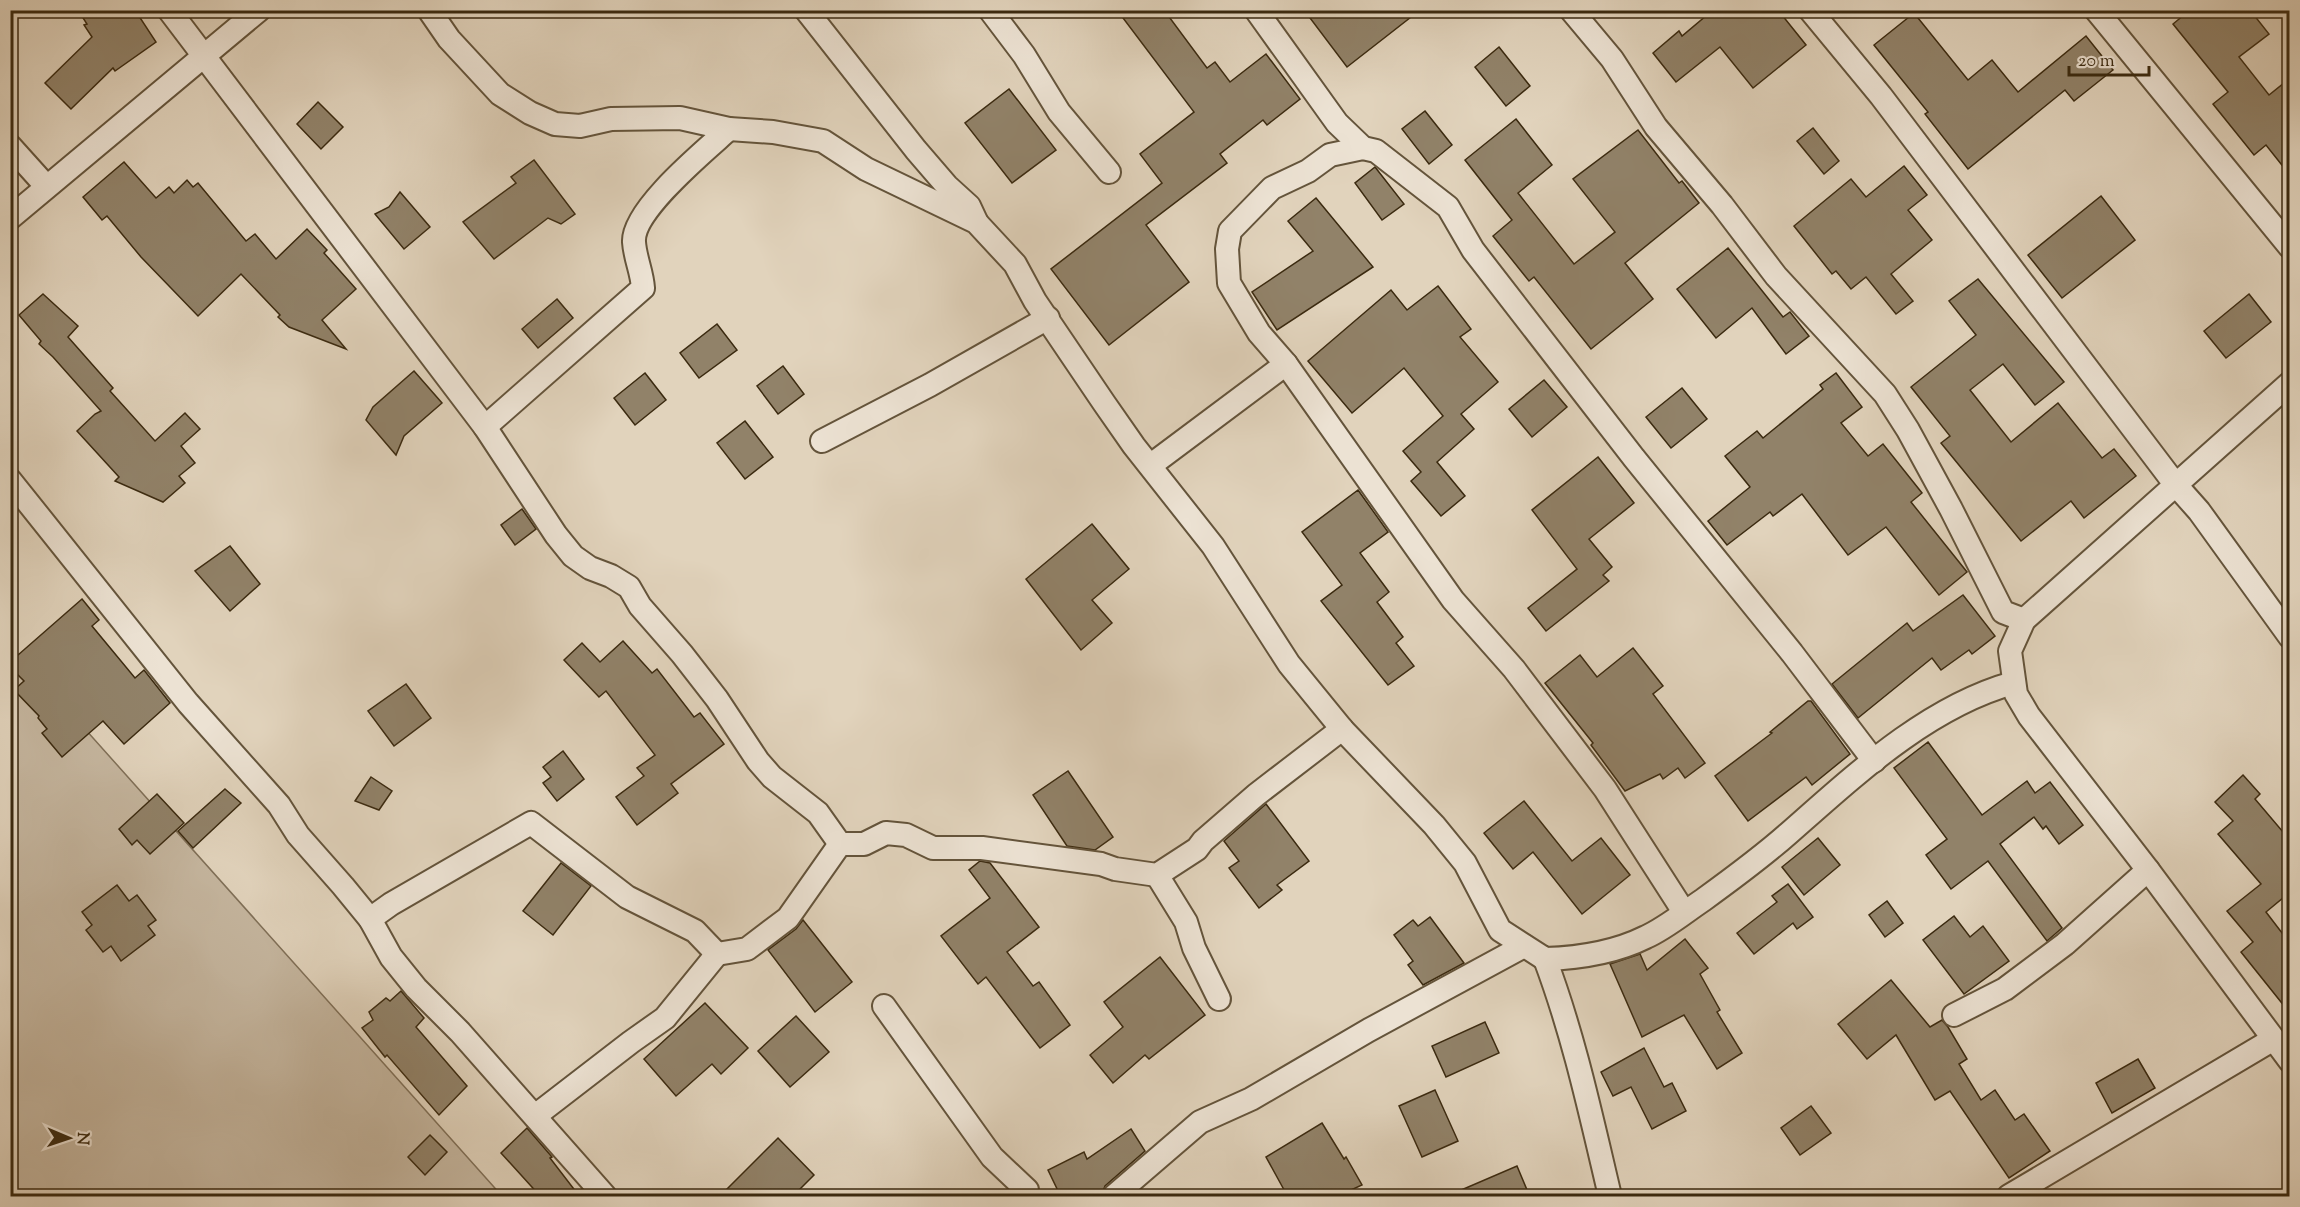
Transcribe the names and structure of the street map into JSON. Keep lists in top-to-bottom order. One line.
{"scale_bar":"20 m","north":"right"}
